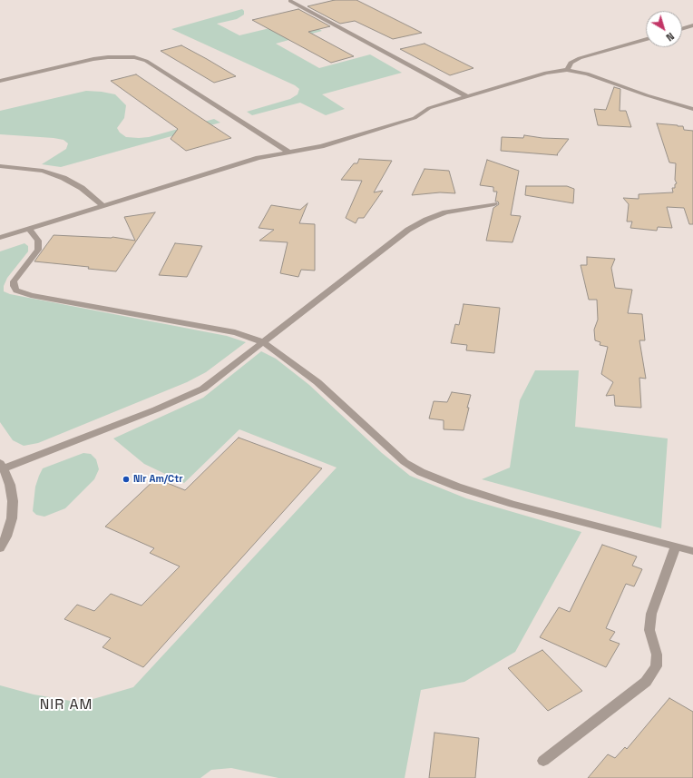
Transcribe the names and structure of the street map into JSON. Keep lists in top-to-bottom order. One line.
{"districts":["NIR AM"],"places":["Nir Am/Ctr"],"north":"bottom right"}
